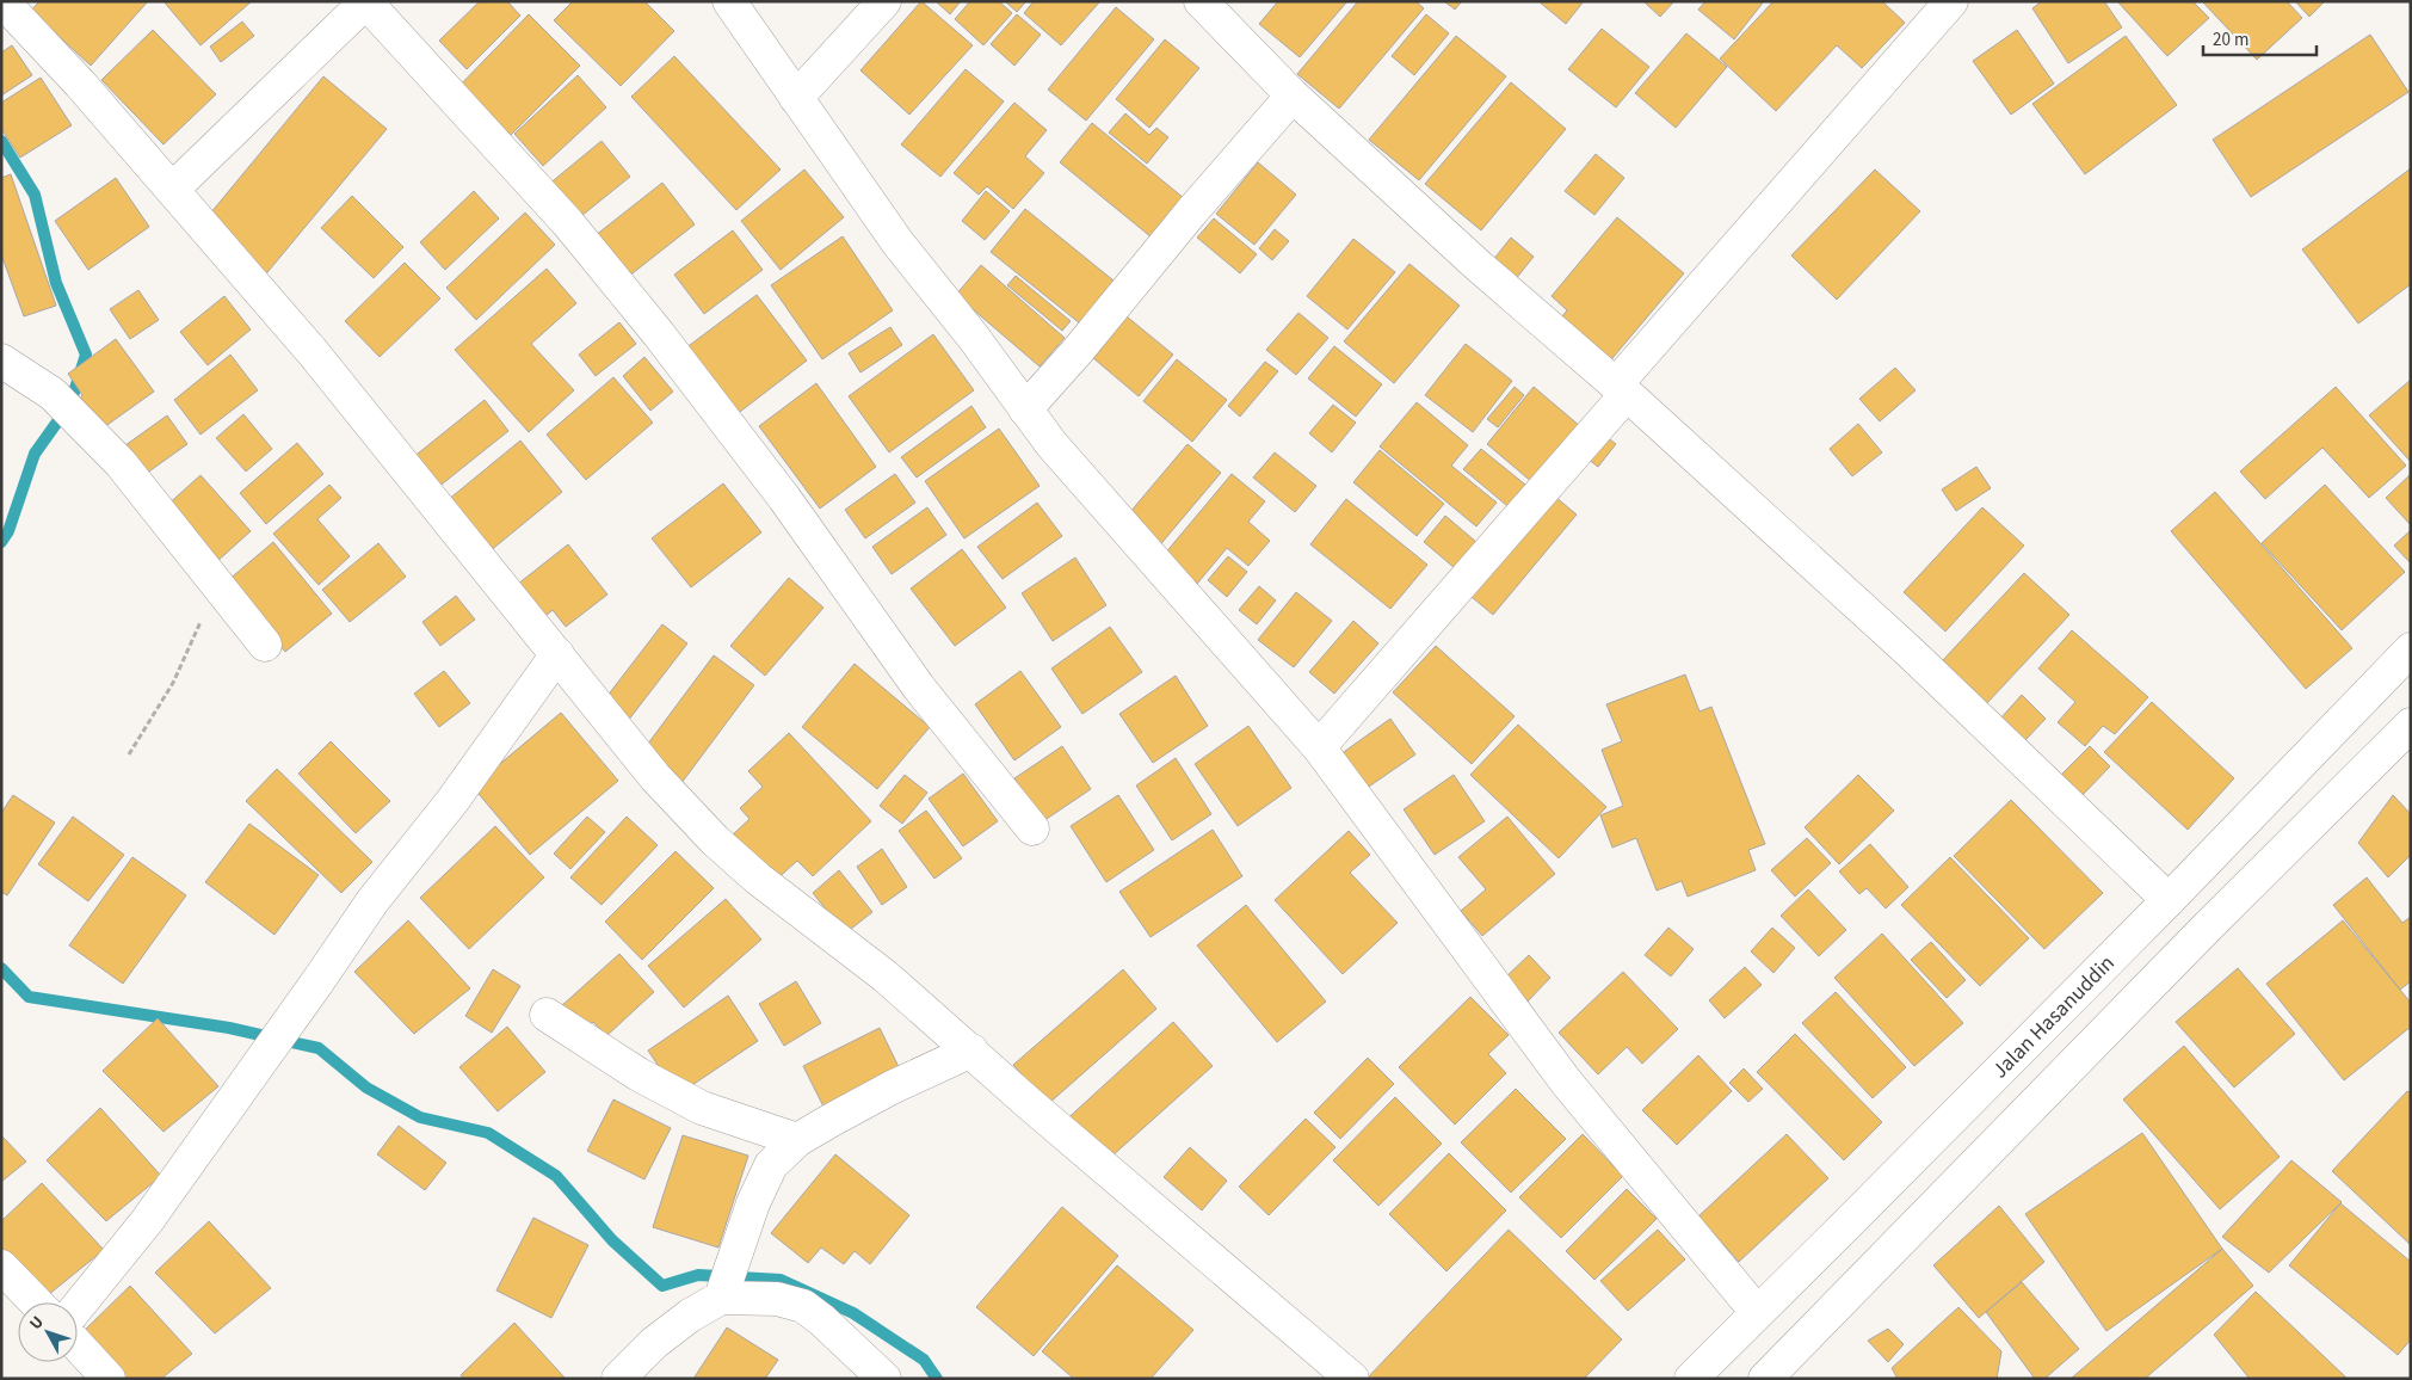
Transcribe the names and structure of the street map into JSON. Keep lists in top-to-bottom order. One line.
{"streets":{"street":["Jalan Hasanuddin"]},"scale_bar":"20 m","north":"top left"}
